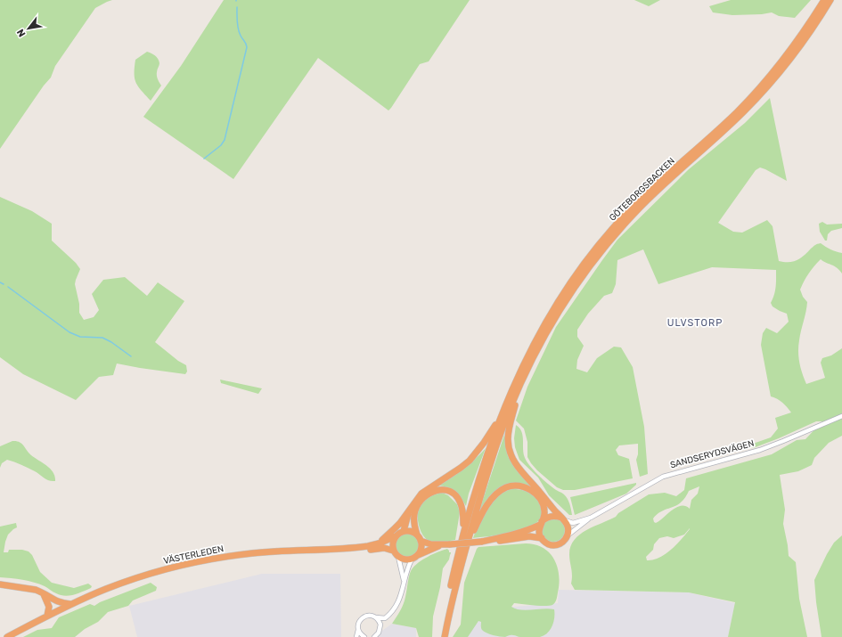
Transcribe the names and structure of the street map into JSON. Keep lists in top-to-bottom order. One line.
{"streets":{"highway":["GÖTEBORGSBACKEN","VÄSTERLEDEN"],"street":["SANDSERYDSVÄGEN"]},"districts":["ULVSTORP"],"north":"bottom left"}
